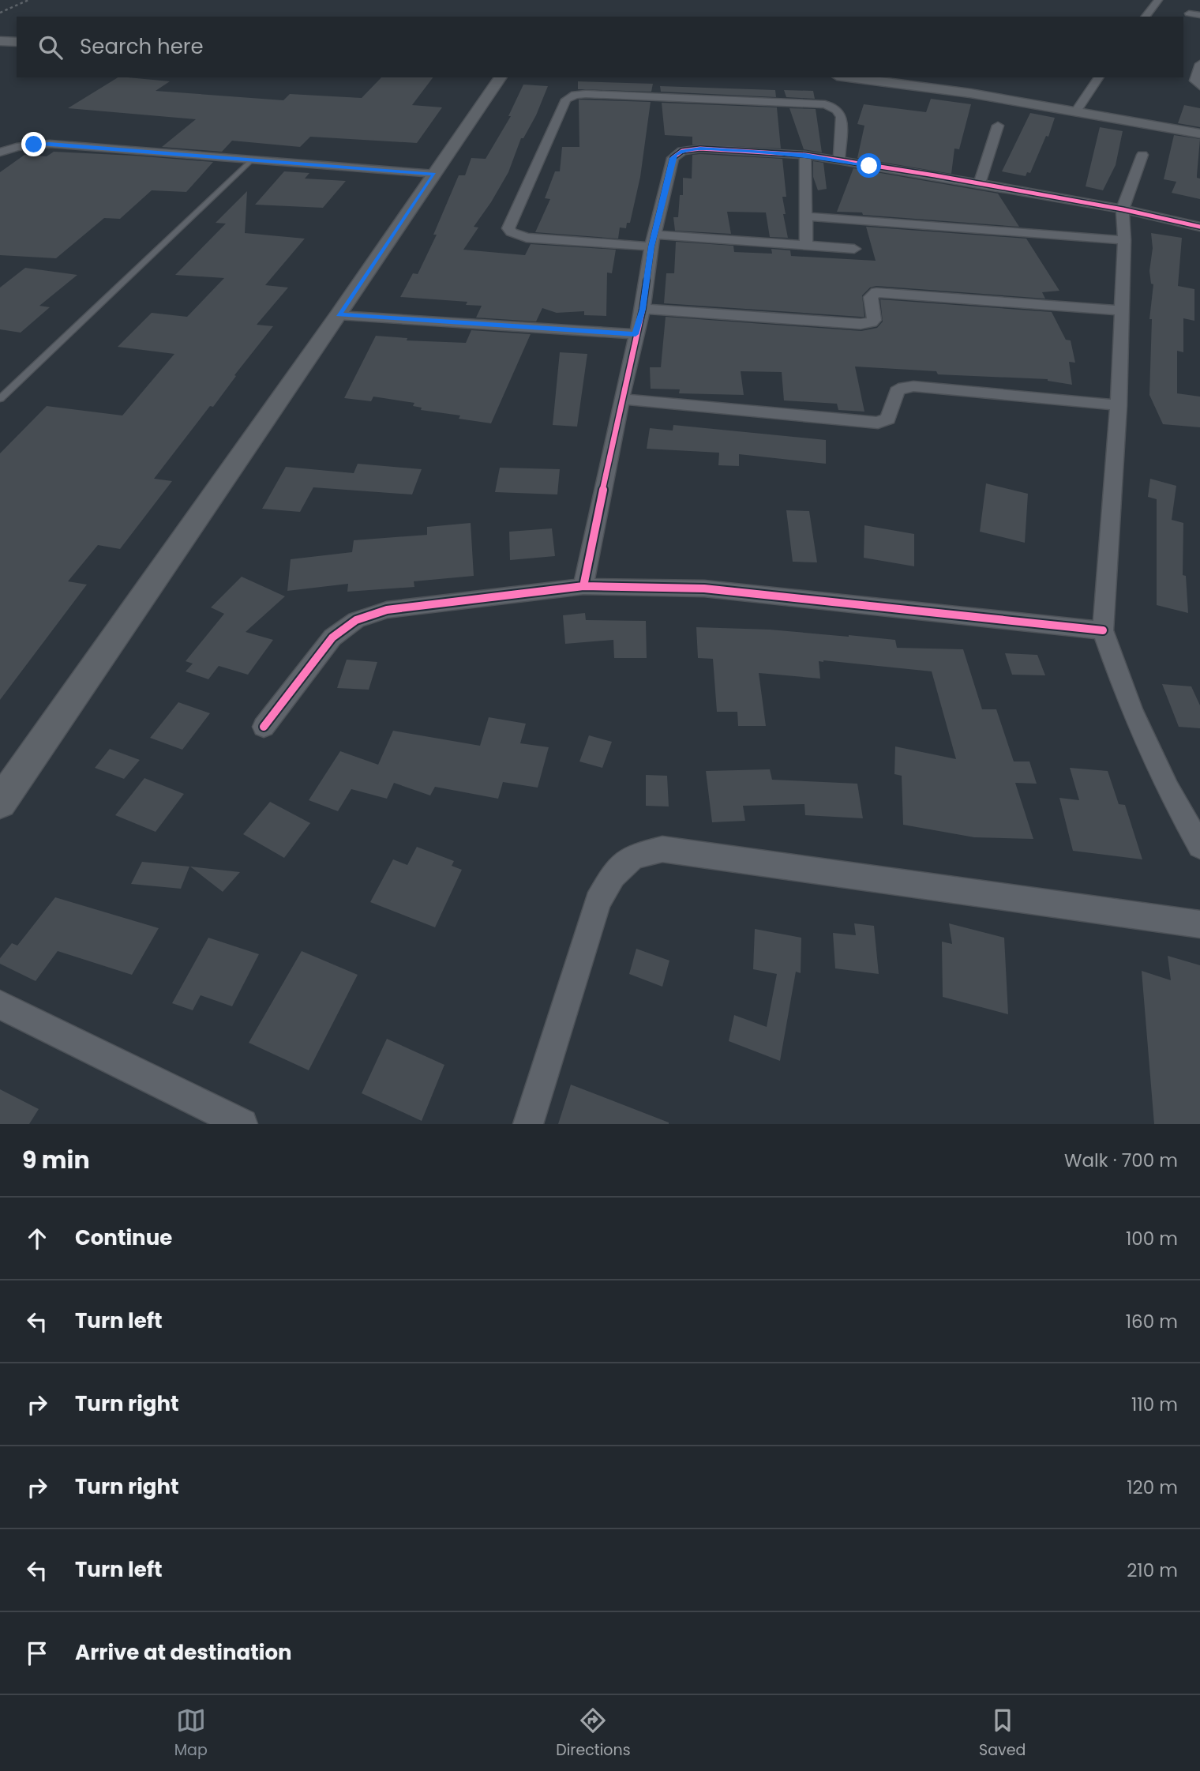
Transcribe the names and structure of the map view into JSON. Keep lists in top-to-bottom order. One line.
{"page":{"search":"Search here","heading":["9 min","Walk · 700 m"],"list":[["Continue","100 m"],["Turn left","160 m"],["Turn right","110 m"],["Turn right","120 m"],["Turn left","210 m"],"Arrive at destination"],"nav":["Map","Directions","Saved"]}}
